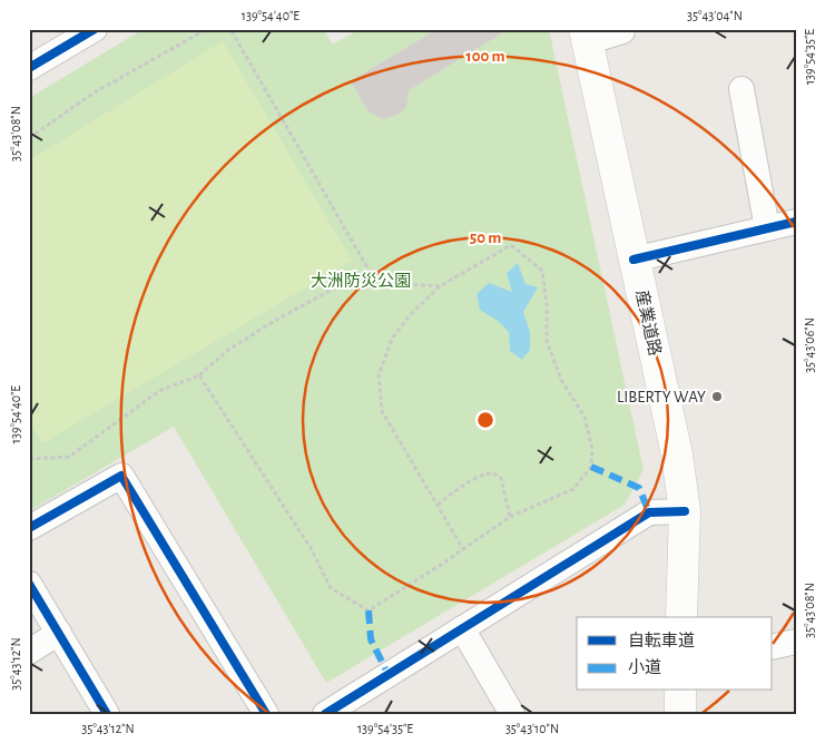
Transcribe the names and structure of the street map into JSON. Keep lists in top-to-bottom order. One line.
{"streets":{"main road":["産業道路"]},"parks":["大洲防災公園"],"places":["LIBERTY WAY"],"legend":["自転車道","小道"],"coordinates":["139°54'40\"E","35°43'04\"N","139°54'35\"E","35°43'08\"N","35°43'06\"N","35°43'12\"N","35°43'10\"N"],"rings":["100 m","50 m"]}
